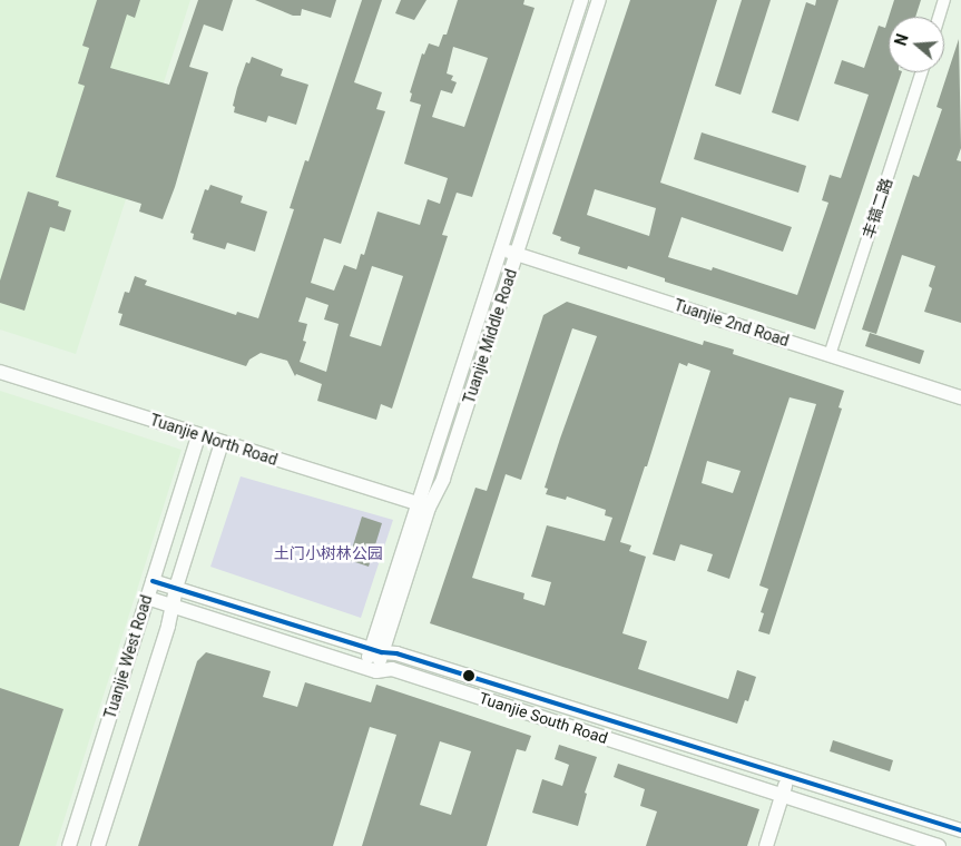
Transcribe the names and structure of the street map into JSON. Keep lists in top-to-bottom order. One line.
{"streets":{"street":["丰镐二路","Tuanjie 2nd Road","Tuanjie Middle Road","Tuanjie North Road","Tuanjie West Road","Tuanjie South Road"]},"crossings":[["丰镐二路","Tuanjie 2nd Road"],["Tuanjie 2nd Road","Tuanjie Middle Road"],["Tuanjie Middle Road","Tuanjie North Road"],["Tuanjie Middle Road","Tuanjie South Road"],["Tuanjie North Road","Tuanjie West Road"],["Tuanjie West Road","Tuanjie South Road"]],"parks":["土门小树林公园"],"north":"left"}
